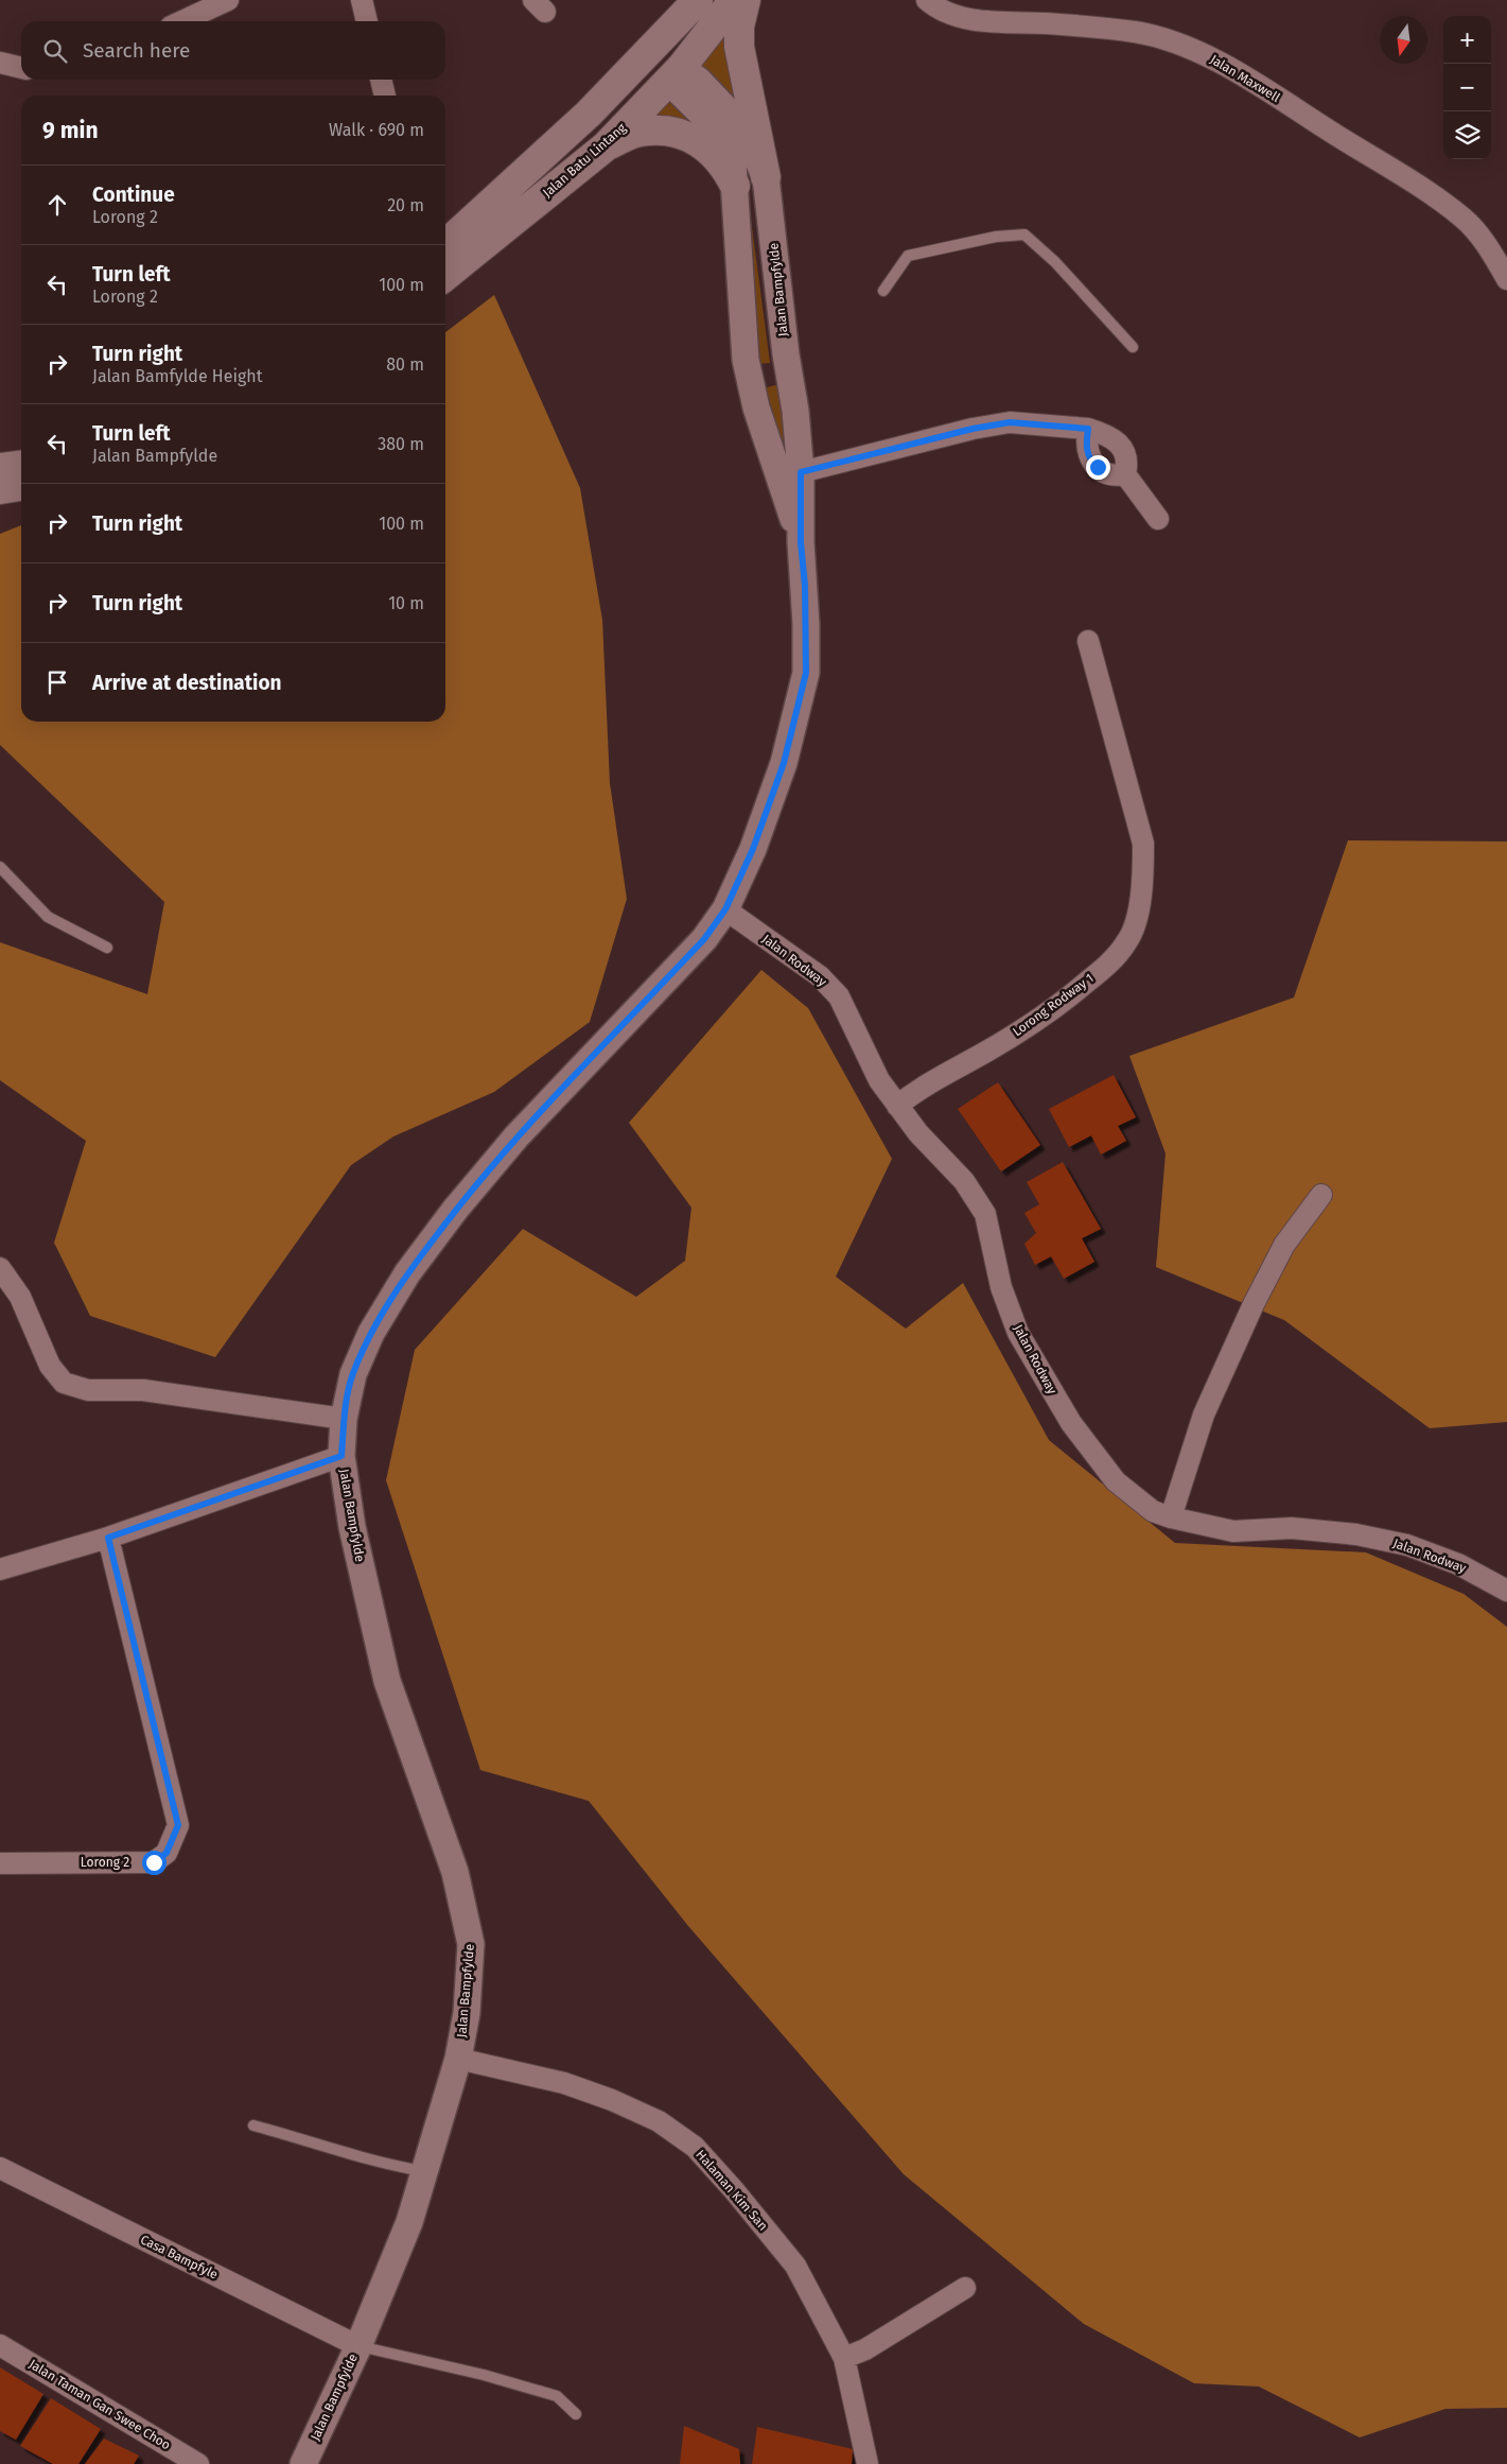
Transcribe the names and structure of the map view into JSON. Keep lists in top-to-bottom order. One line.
{"streets":{"main road":["Jalan Batu Lintang"],"street":["Jalan Maxwell","Jalan Bampfylde","Jalan Rodway","Lorong Rodway 1","Lorong 2","Halaman Kim San","Casa Bampfyle","Jalan Taman Gan Swee Choo"]},"crossings":[["Jalan Batu Lintang","Jalan Bampfylde"],["Jalan Bampfylde","Jalan Rodway"],["Jalan Bampfylde","Halaman Kim San"],["Jalan Bampfylde","Casa Bampfyle"],["Jalan Rodway","Lorong Rodway 1"]],"north":"bottom","page":{"map_buttons":["+","−"],"search":"Search here","heading":["9 min","Walk · 690 m"],"list":[["Continue","Lorong 2","20 m"],["Turn left","Lorong 2","100 m"],["Turn right","Jalan Bamfylde Height","80 m"],["Turn left","Jalan Bampfylde","380 m"],["Turn right","100 m"],["Turn right","10 m"],"Arrive at destination"]}}
